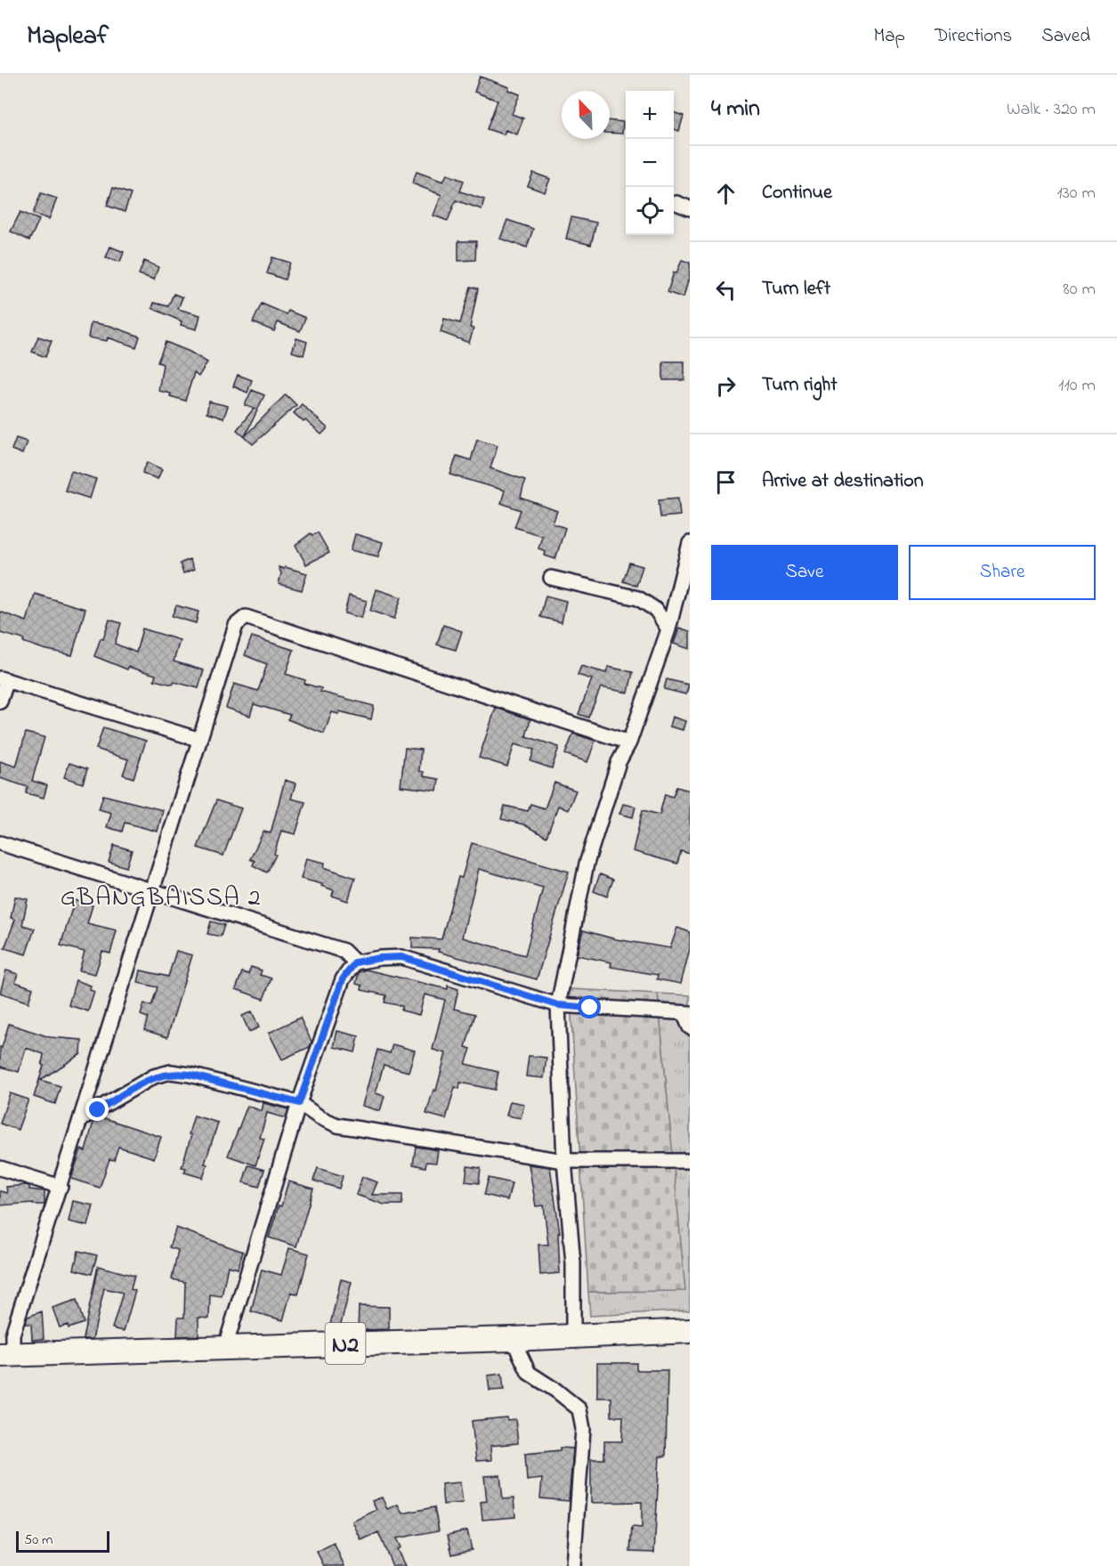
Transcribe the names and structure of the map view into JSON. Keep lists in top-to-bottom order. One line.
{"streets":{"highway":["N2"]},"districts":["GBANGBAISSA 2"],"scale_bar":"50 m","north":"top left","page":{"header":"Mapleaf","nav":["Map","Directions","Saved"],"heading":["4 min","Walk · 320 m"],"map_buttons":["+","−"],"list":[["Continue","130 m"],["Turn left","80 m"],["Turn right","110 m"],"Arrive at destination"],"buttons":["Save","Share"],"scale":"50 m"}}
